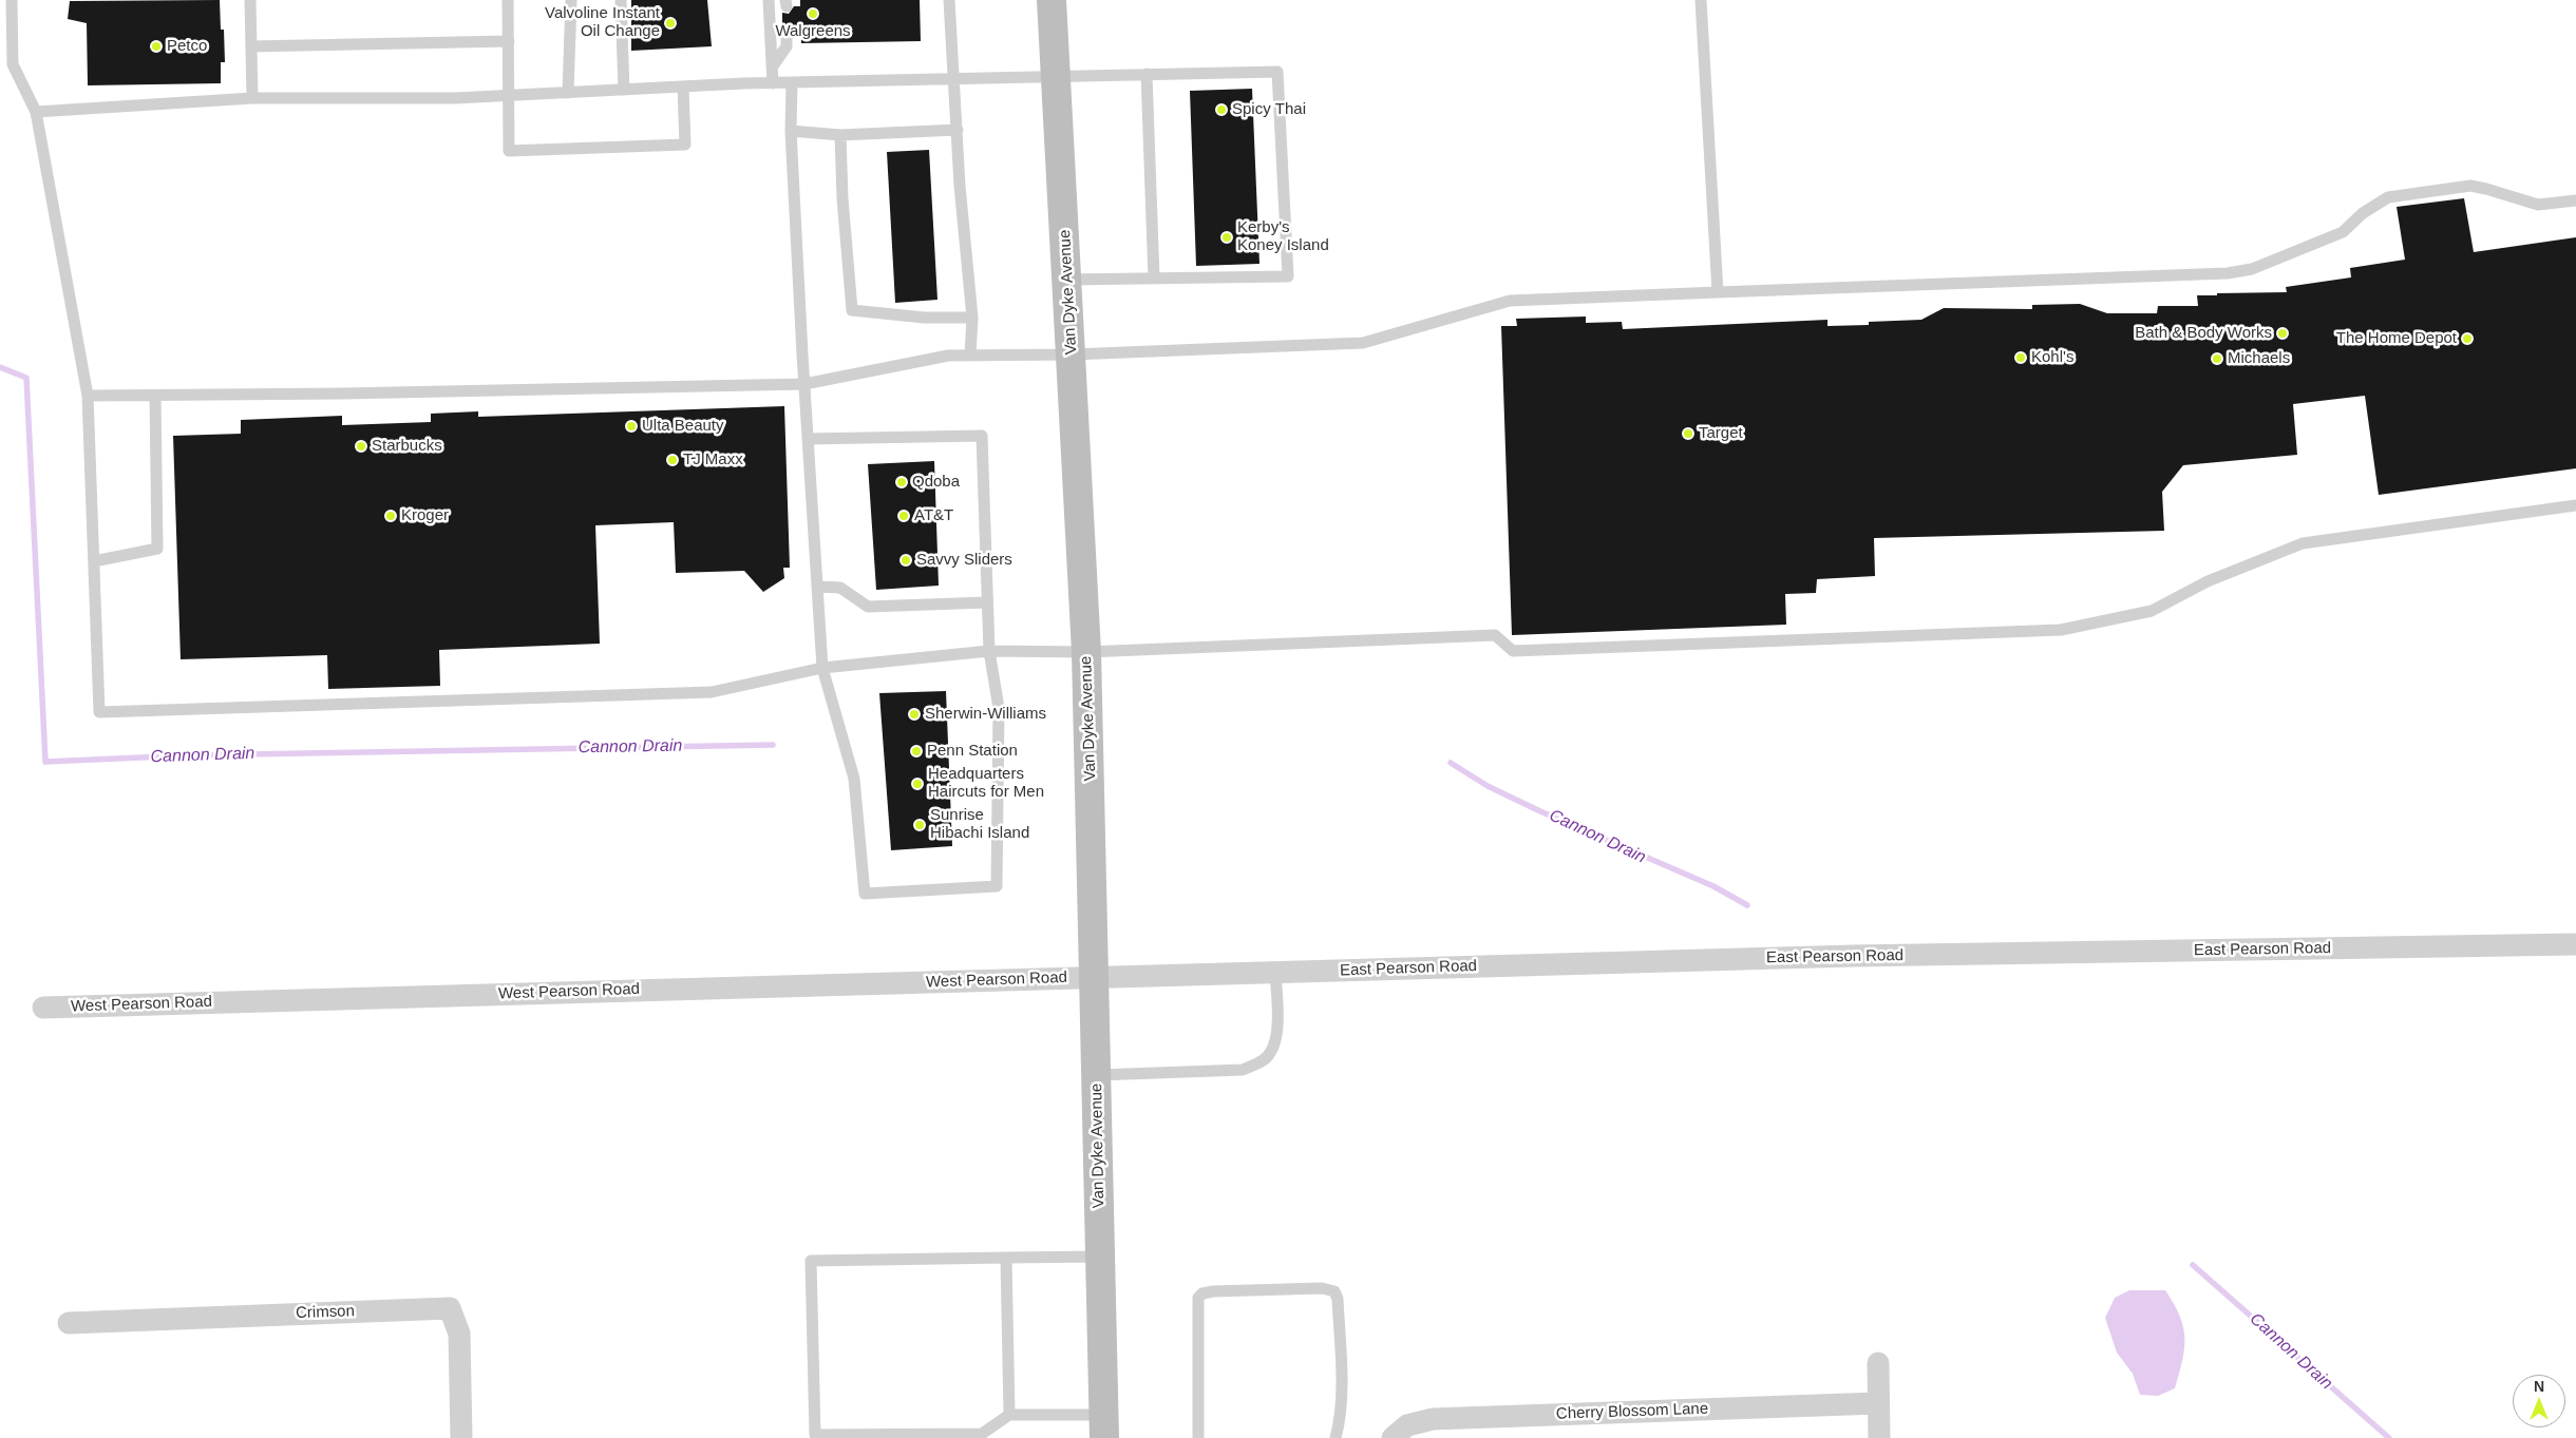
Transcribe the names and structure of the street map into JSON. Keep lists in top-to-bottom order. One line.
{"streets":{"main road":["Van Dyke Avenue"],"street":["East Pearson Road","West Pearson Road","Crimson","Cherry Blossom Lane"]},"crossings":[["Van Dyke Avenue","East Pearson Road"],["Van Dyke Avenue","West Pearson Road"],["East Pearson Road","West Pearson Road"]],"water":["Cannon Drain"],"places":["Walgreens","Valvoline Instant Oil Change","Petco","Spicy Thai","Kerby's Koney Island","Bath & Body Works","The Home Depot","Kohl's","Michaels","Ulta Beauty","Target","Starbucks","TJ Maxx","Qdoba","Kroger","AT&T","Savvy Sliders","Sherwin-Williams","Penn Station","Headquarters Haircuts for Men","Sunrise Hibachi Island"],"north":"top"}
